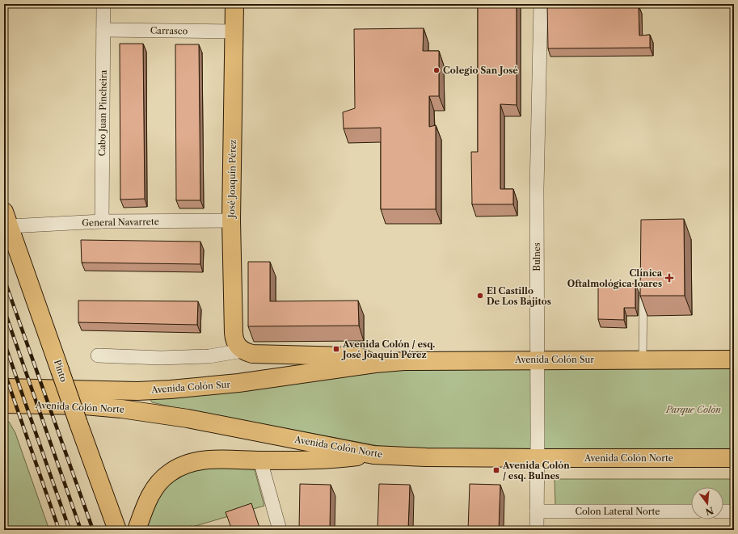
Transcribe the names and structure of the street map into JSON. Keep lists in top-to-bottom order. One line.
{"streets":{"main road":["José Joaquín Pérez","Avenida Colón Sur","Pinto","Avenida Colón Norte"],"street":["Carrasco","Cabo Juan Pincheira","General Navarrete","Bulnes","Colon Lateral Norte"]},"crossings":[["Carrasco","Cabo Juan Pincheira"],["Carrasco","José Joaquín Pérez"],["Cabo Juan Pincheira","General Navarrete"],["José Joaquín Pérez","General Navarrete"],["José Joaquín Pérez","Avenida Colón Sur"],["General Navarrete","Pinto"],["Bulnes","Avenida Colón Sur"],["Bulnes","Avenida Colón Norte"],["Bulnes","Colon Lateral Norte"]],"parks":["Parque Colón"],"places":{"other":["Colegio San José","El Castillo De Los Bajitos"],"health":["Clínica Oftalmológica Ioares"],"transit":["Avenida Colón / esq. José Joaquín Pérez","Avenida Colón / esq. Bulnes"]},"north":"bottom"}
